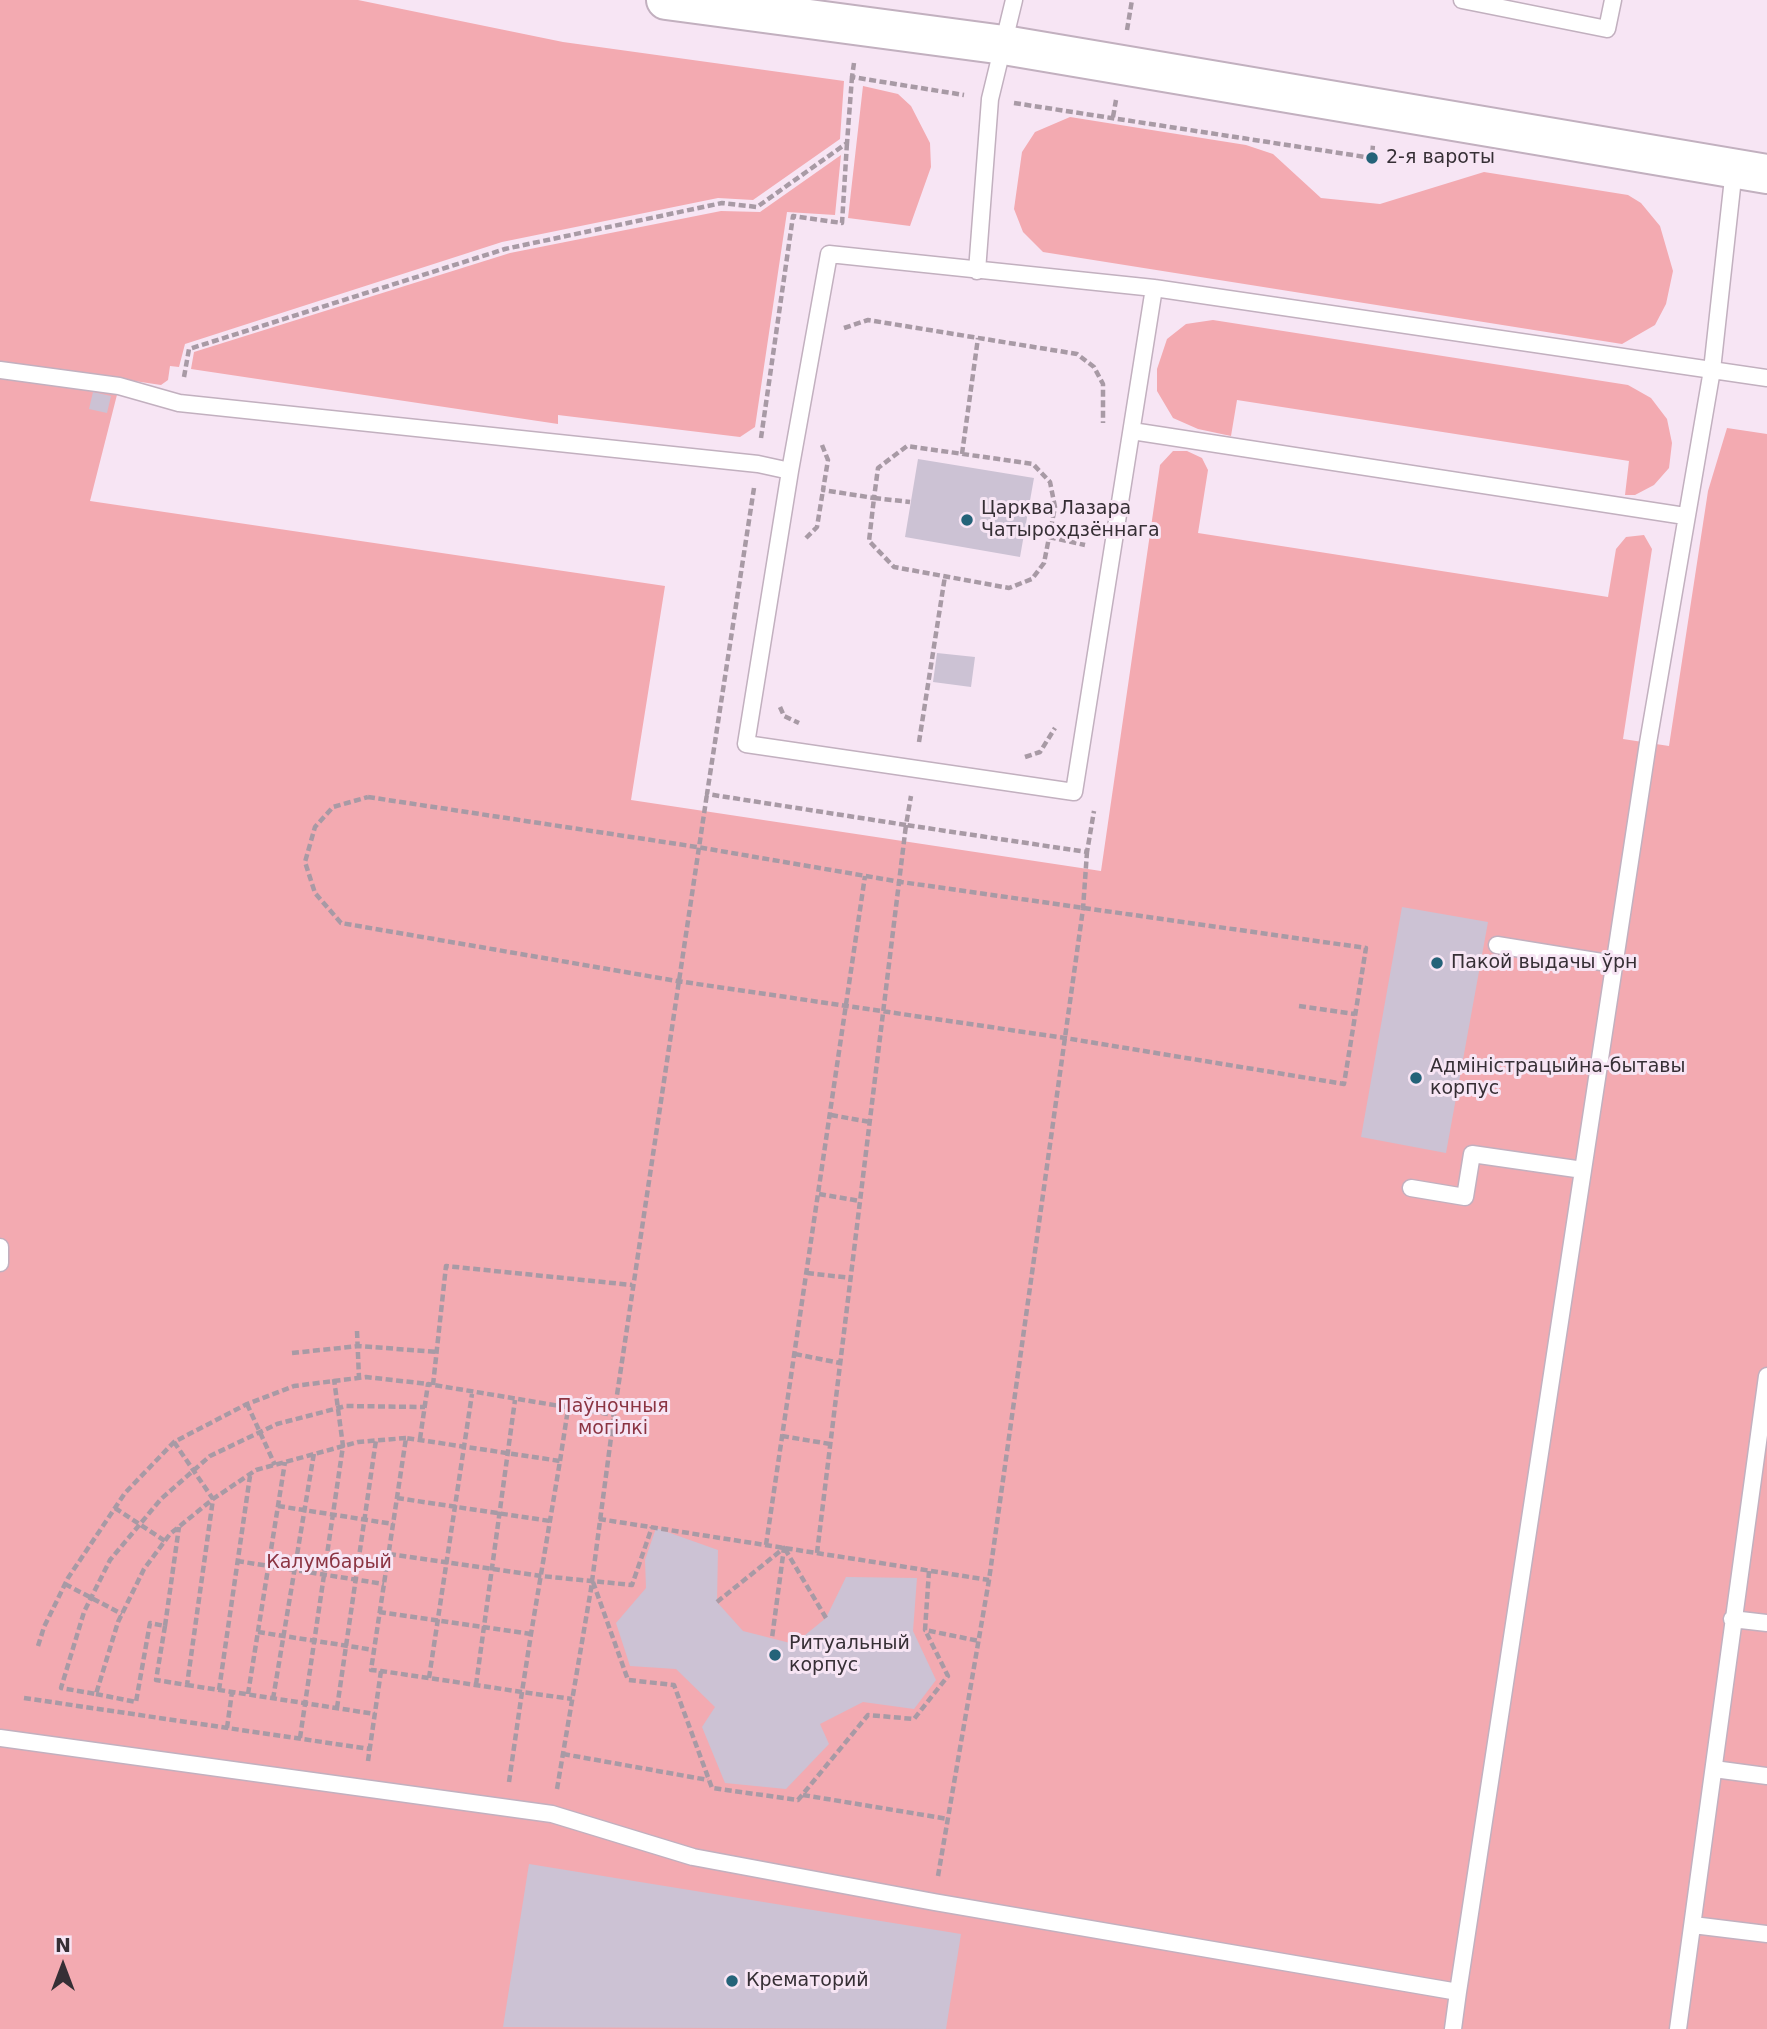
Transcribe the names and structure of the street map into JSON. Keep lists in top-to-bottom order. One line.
{"parks":["Паўночныя могілкі","Калумбарый"],"places":["2-я вароты","Царква Лазара Чатырохдзённага","Пакой выдачы ўрн","Адміністрацыйна-бытавы корпус","Ритуальный корпус","Крематорий"],"north":"top"}
